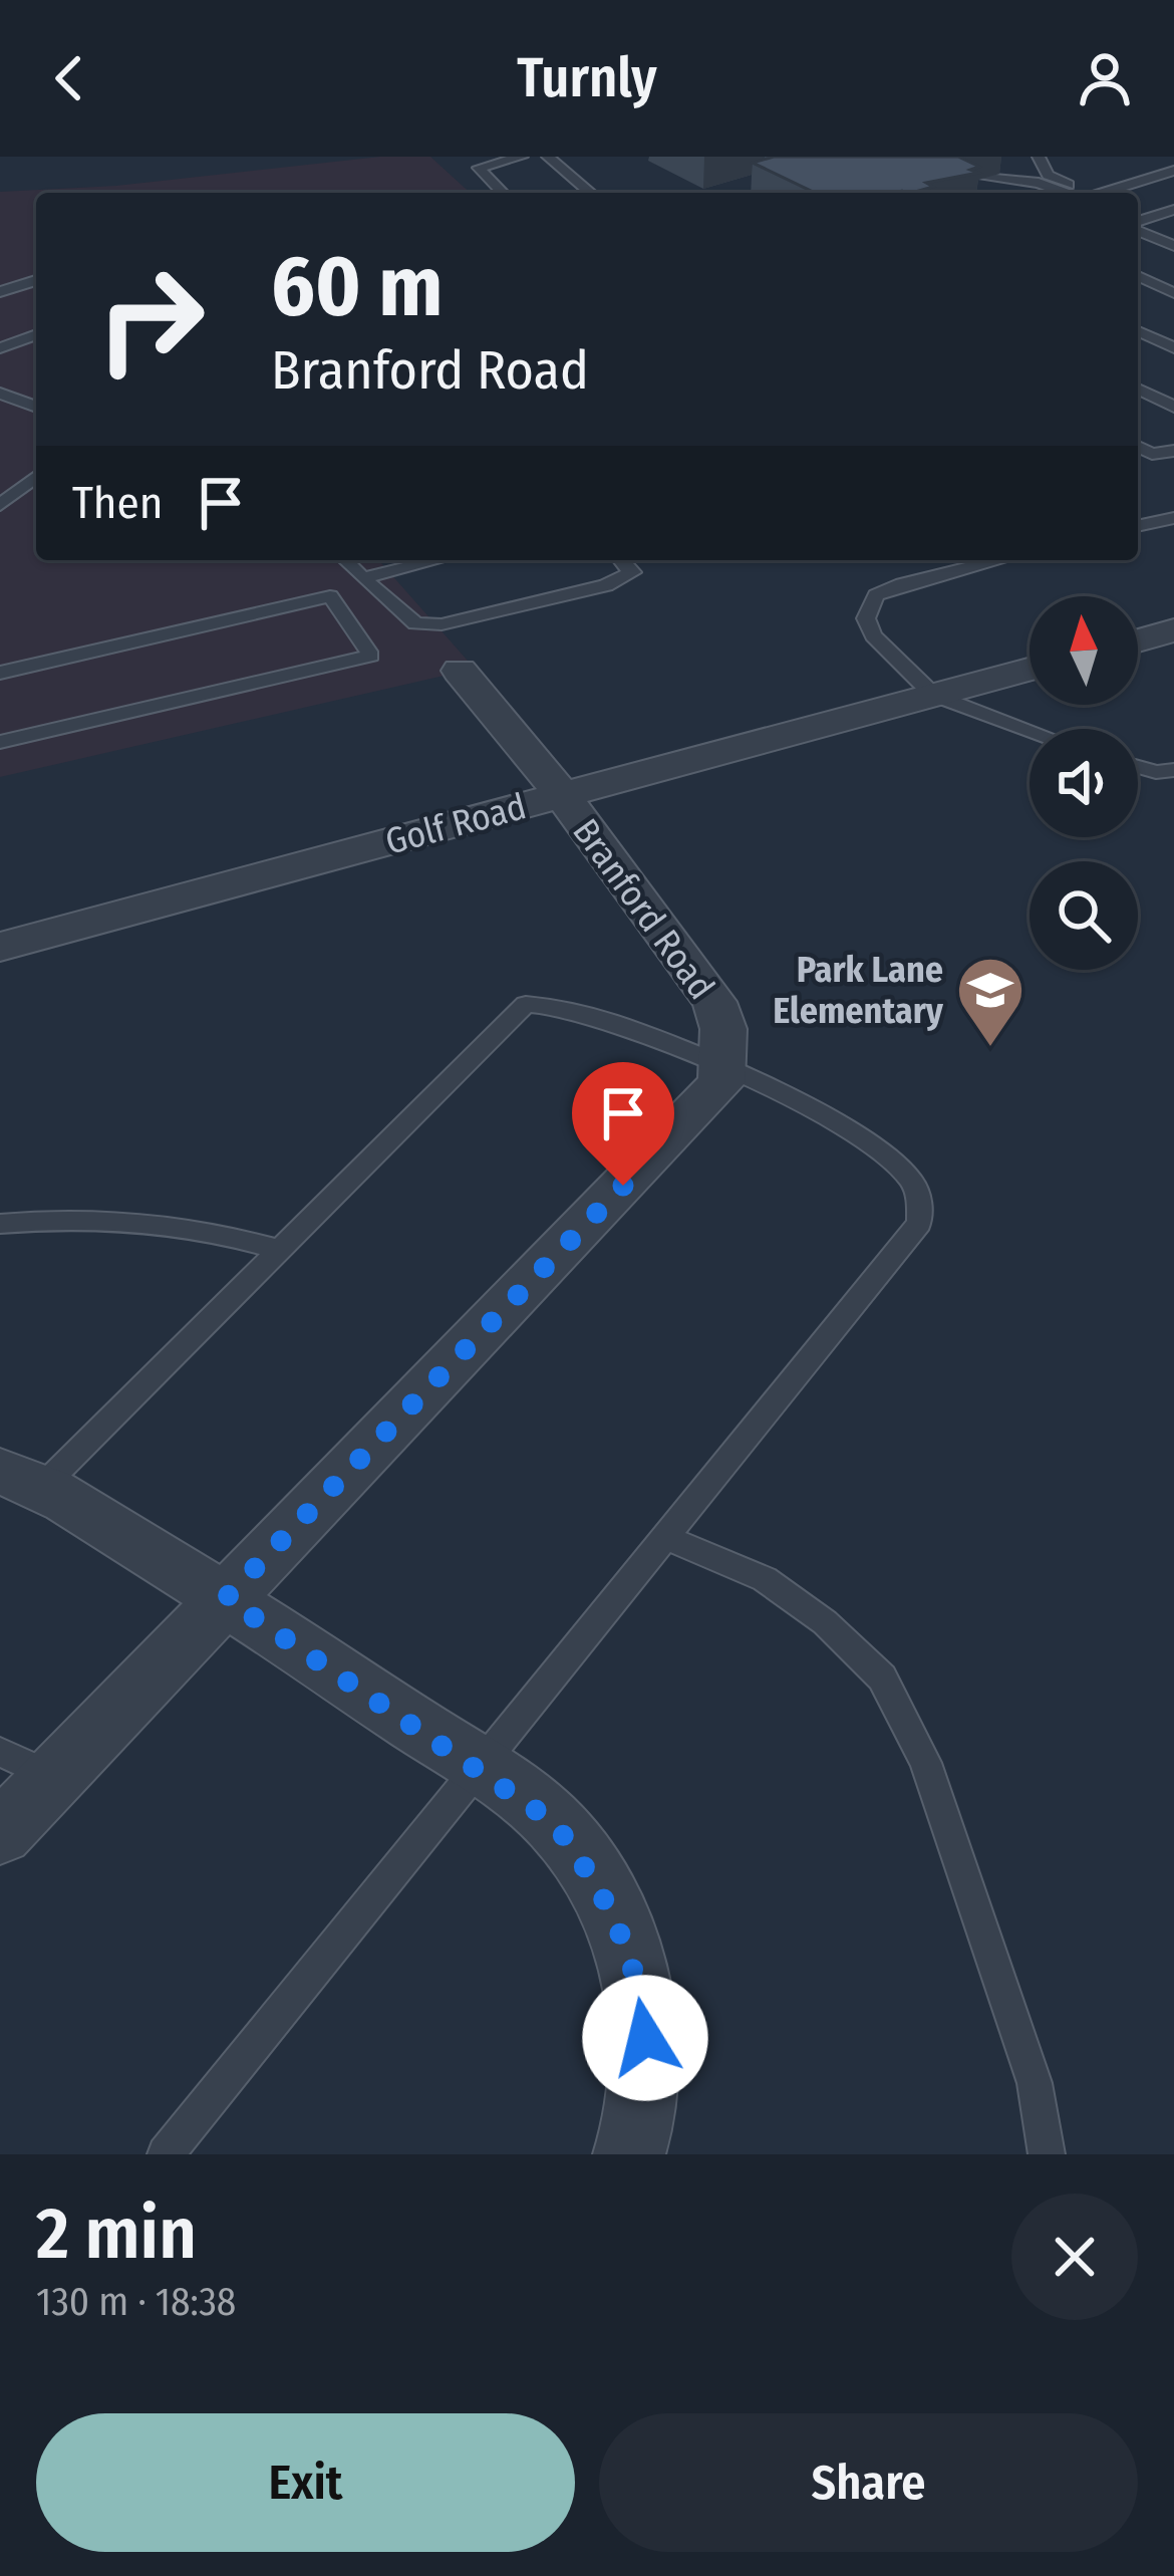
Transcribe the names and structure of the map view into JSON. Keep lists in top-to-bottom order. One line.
{"streets":{"street":["Golf Road","Branford Road"]},"crossings":[["Golf Road","Branford Road"]],"places":{"school or university":["Park Lane Elementary"]},"north":"top","page":{"header":"Turnly","turn":["60 m","Branford Road"],"then":"Then","heading":["2 min","130 m · 18:38"],"buttons":["Exit","Share"]}}
